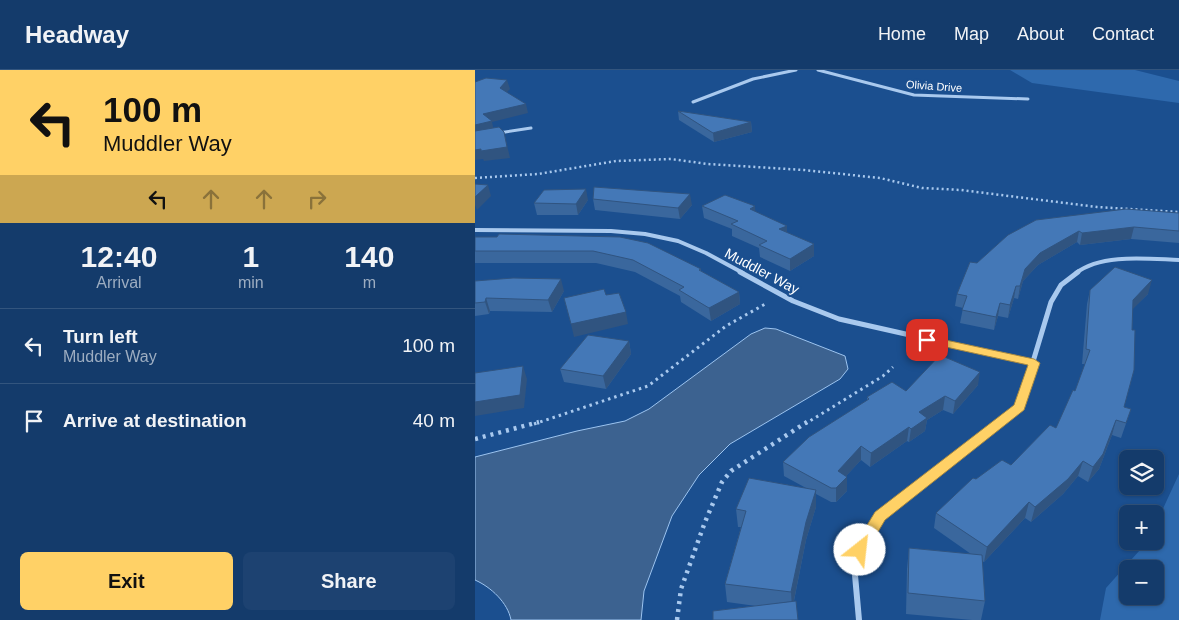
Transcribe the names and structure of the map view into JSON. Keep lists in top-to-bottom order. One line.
{"streets":{"street":["Olivia Drive","Muddler Way"]},"page":{"header":"Headway","nav":["Home","Map","About","Contact"],"turn":["100 m","Muddler Way"],"eta":["12:40","Arrival","1","min","140","m"],"list":[{"name":"Turn left","note":"Muddler Way","value":"100 m"},{"name":"Arrive at destination","value":"40 m"}],"map_buttons":["+","−"],"buttons":["Exit","Share"]}}
